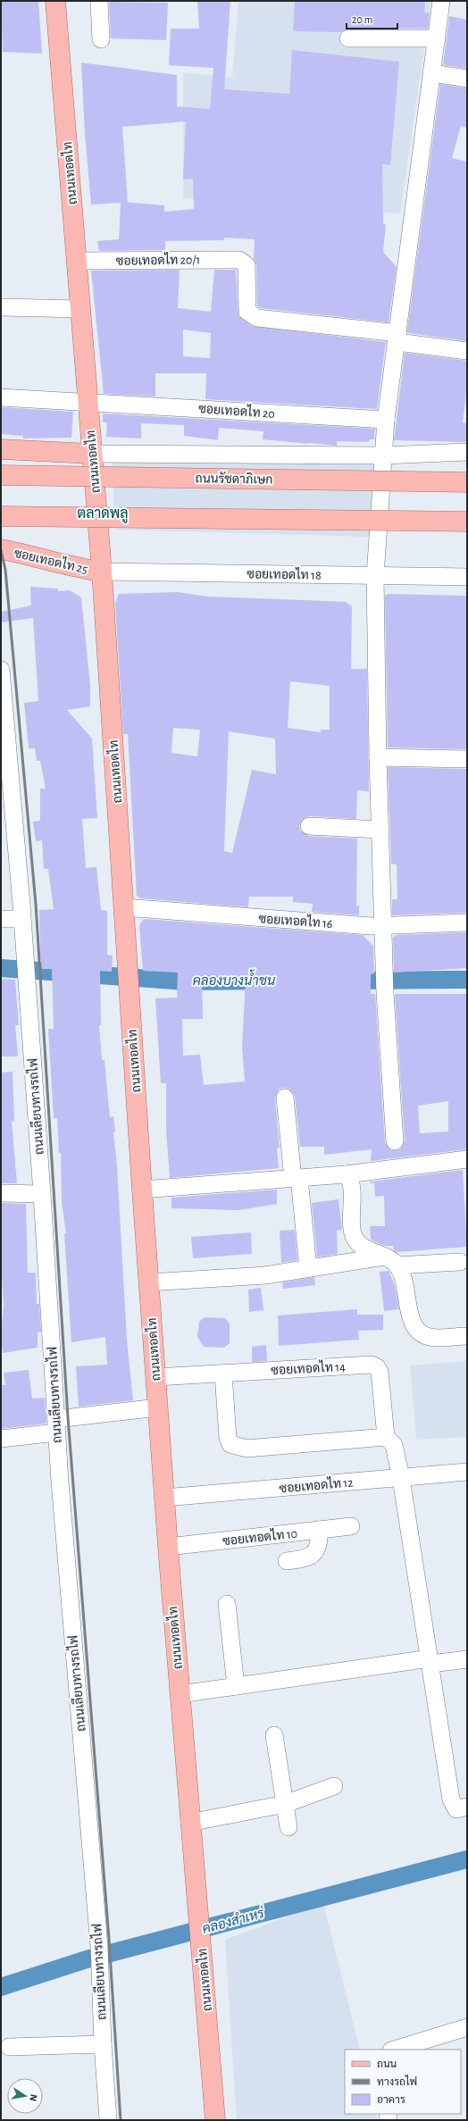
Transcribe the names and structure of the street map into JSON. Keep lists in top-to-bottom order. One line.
{"streets":{"main road":["ถนนเทอดไท","ถนนรัชดาภิเษก","ซอยเทอดไท 25"],"street":["ซอยเทอดไท 20/1","ซอยเทอดไท 20","ซอยเทอดไท 18","ซอยเทอดไท 16","ถนนเลียบทางรถไฟ","ซอยเทอดไท 14","ซอยเทอดไท 12","ซอยเทอดไท 10"]},"crossings":[["ถนนเทอดไท","ซอยเทอดไท 20/1"],["ถนนเทอดไท","ซอยเทอดไท 20"],["ถนนเทอดไท","ถนนรัชดาภิเษก"],["ถนนเทอดไท","ซอยเทอดไท 25"],["ถนนเทอดไท","ซอยเทอดไท 18"],["ถนนเทอดไท","ซอยเทอดไท 16"],["ถนนเทอดไท","ซอยเทอดไท 14"],["ถนนเทอดไท","ซอยเทอดไท 12"],["ถนนเทอดไท","ซอยเทอดไท 10"],["ซอยเทอดไท 25","ซอยเทอดไท 18"]],"districts":["ตลาดพลู"],"water":["คลองบางน้ำชน","คลองสำเหร่"],"legend":["ถนน","ทางรถไฟ","อาคาร"],"scale_bar":"20 m","north":"right"}
